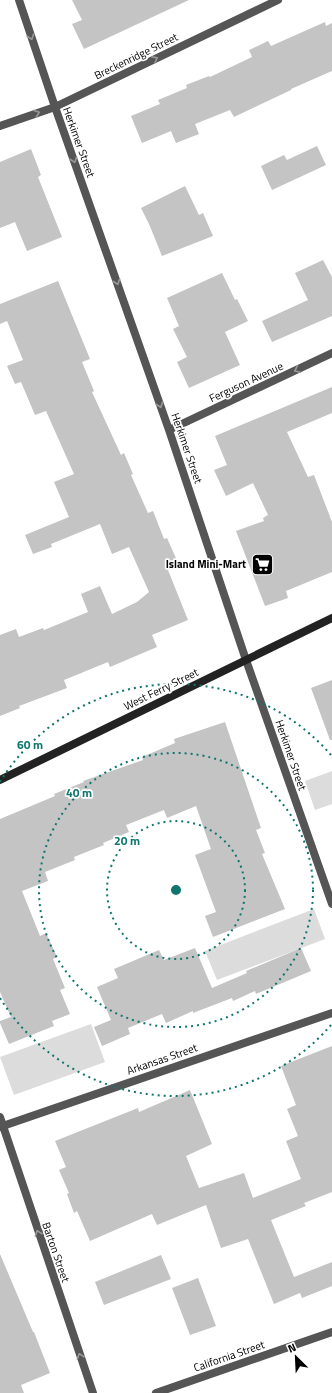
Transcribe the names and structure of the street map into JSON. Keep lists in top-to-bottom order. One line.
{"streets":{"street":["Breckenridge Street","Herkimer Street","Ferguson Avenue","West Ferry Street","Arkansas Street","Barton Street","California Street"]},"crossings":[["Breckenridge Street","Herkimer Street"],["Herkimer Street","Ferguson Avenue"],["Herkimer Street","West Ferry Street"],["Arkansas Street","Barton Street"]],"one_way":["Breckenridge Street","Herkimer Street","Ferguson Avenue","Barton Street"],"places":{"supermarket":["Island Mini-Mart"]},"north":"top left","rings":["60 m","40 m","20 m"]}
